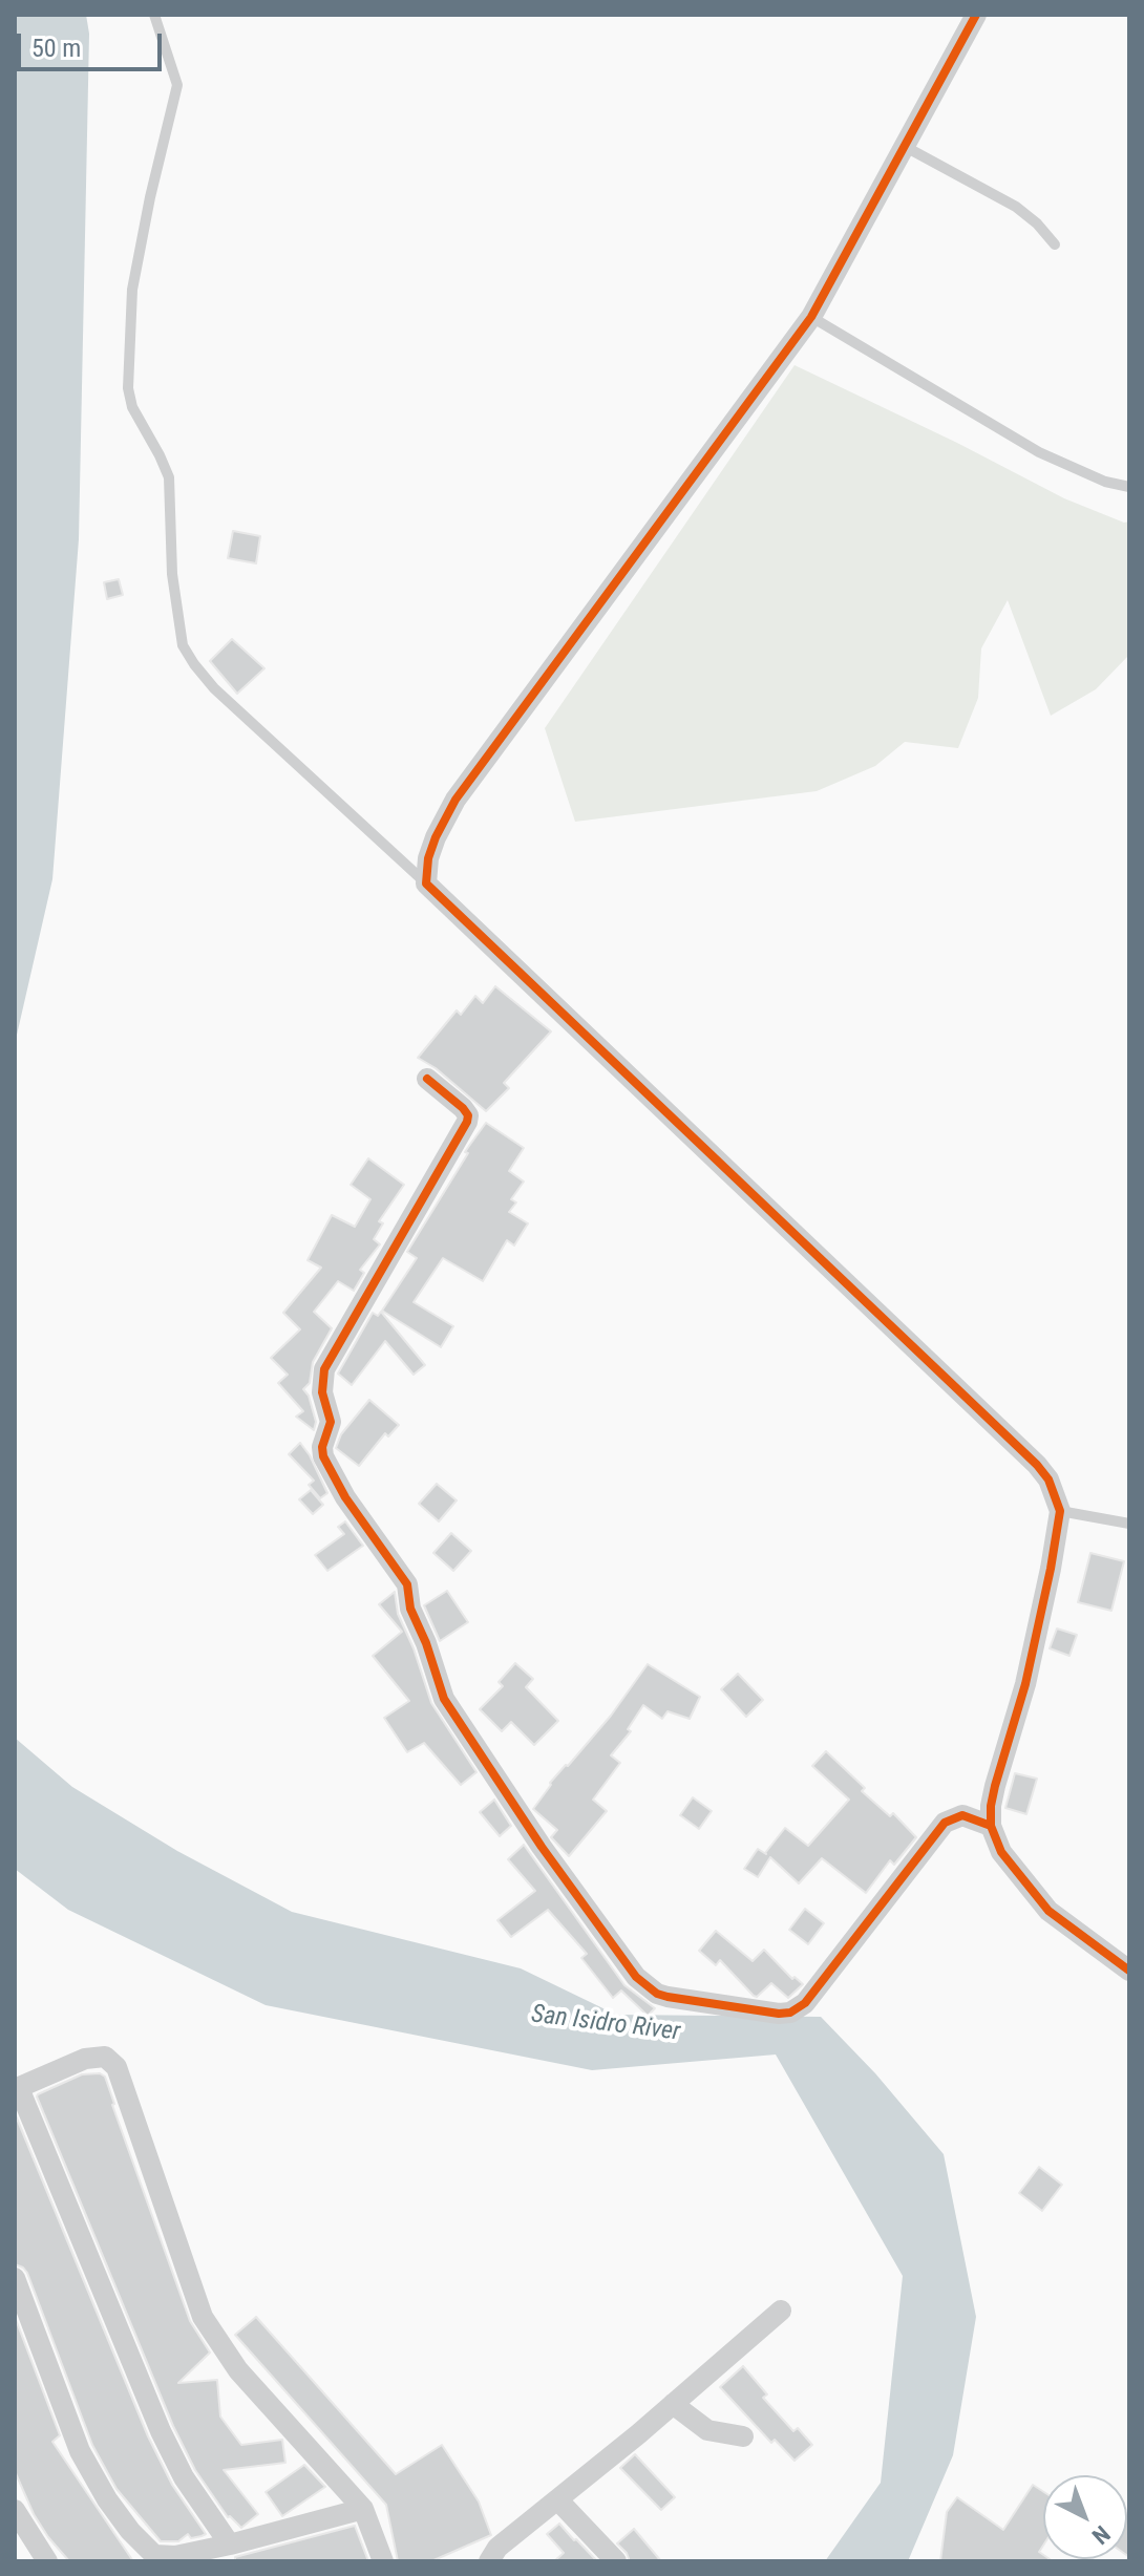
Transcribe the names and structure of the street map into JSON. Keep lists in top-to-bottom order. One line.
{"water":["San Isidro River"],"scale_bar":"50 m","north":"bottom right"}
